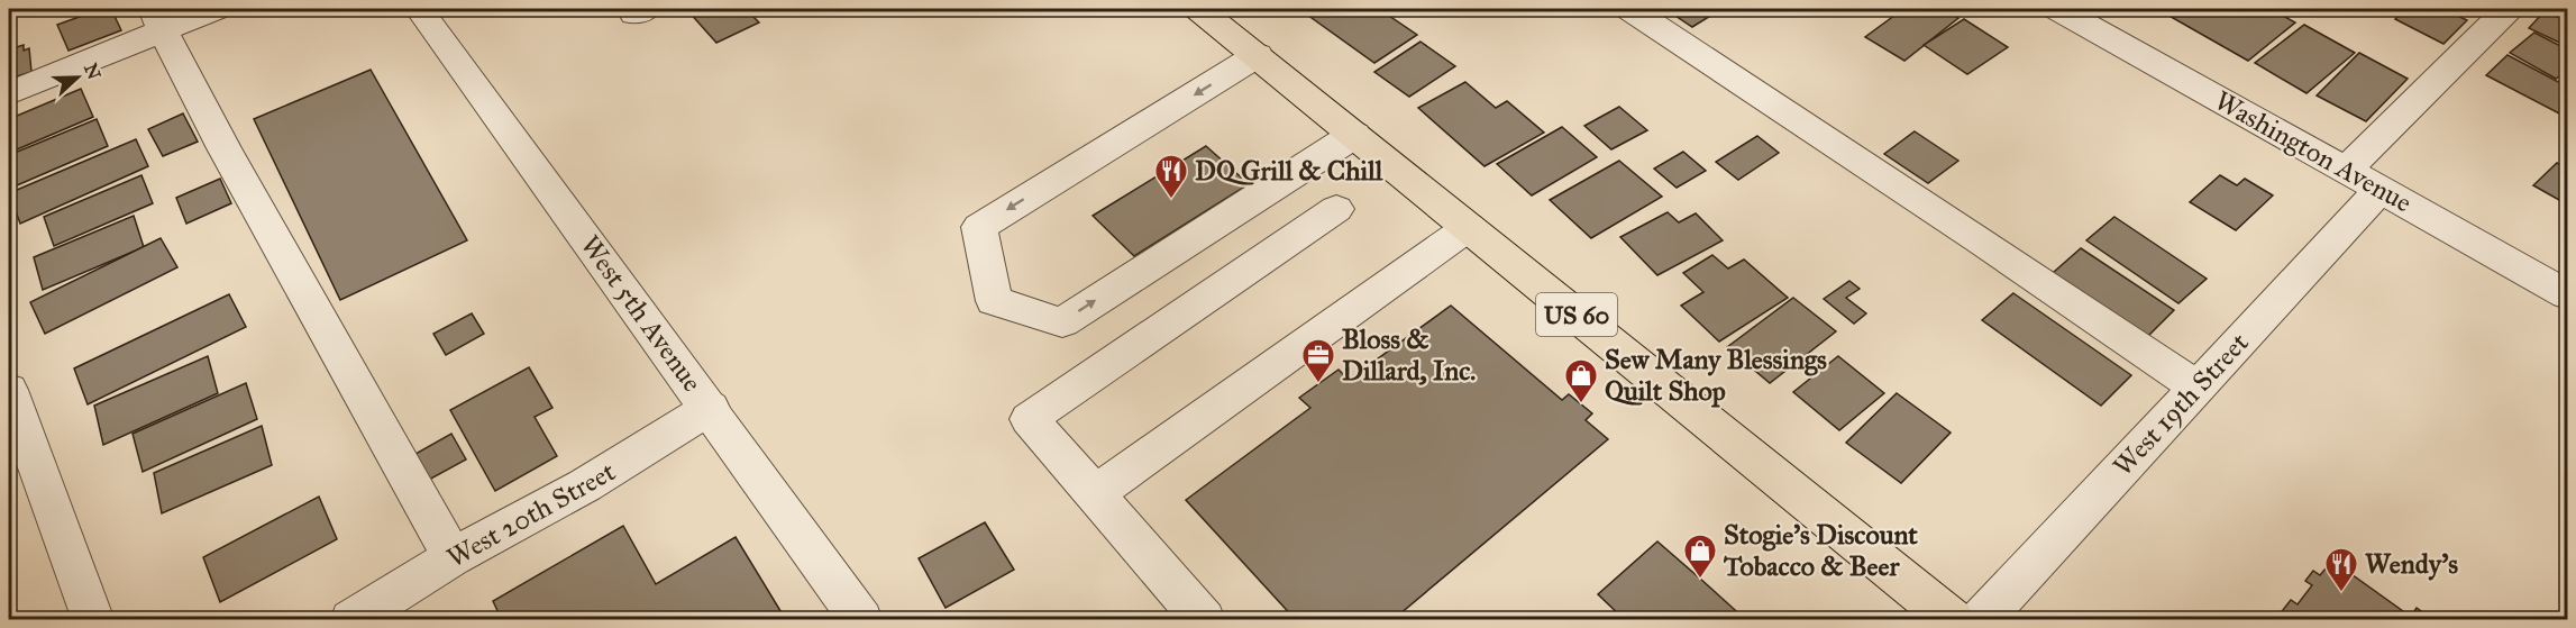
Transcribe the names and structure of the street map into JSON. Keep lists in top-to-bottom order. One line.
{"streets":{"main road":["US 60"],"street":["Washington Avenue","West 5th Avenue","West 19th Street","West 20th Street"]},"crossings":[["Washington Avenue","West 19th Street"],["West 5th Avenue","West 20th Street"]],"places":{"restaurant":["DQ Grill & Chill","Wendy's"],"office":["Bloss & Dillard, Inc."],"shop":["Sew Many Blessings Quilt Shop","Stogie's Discount Tobacco & Beer"]},"north":"right"}
